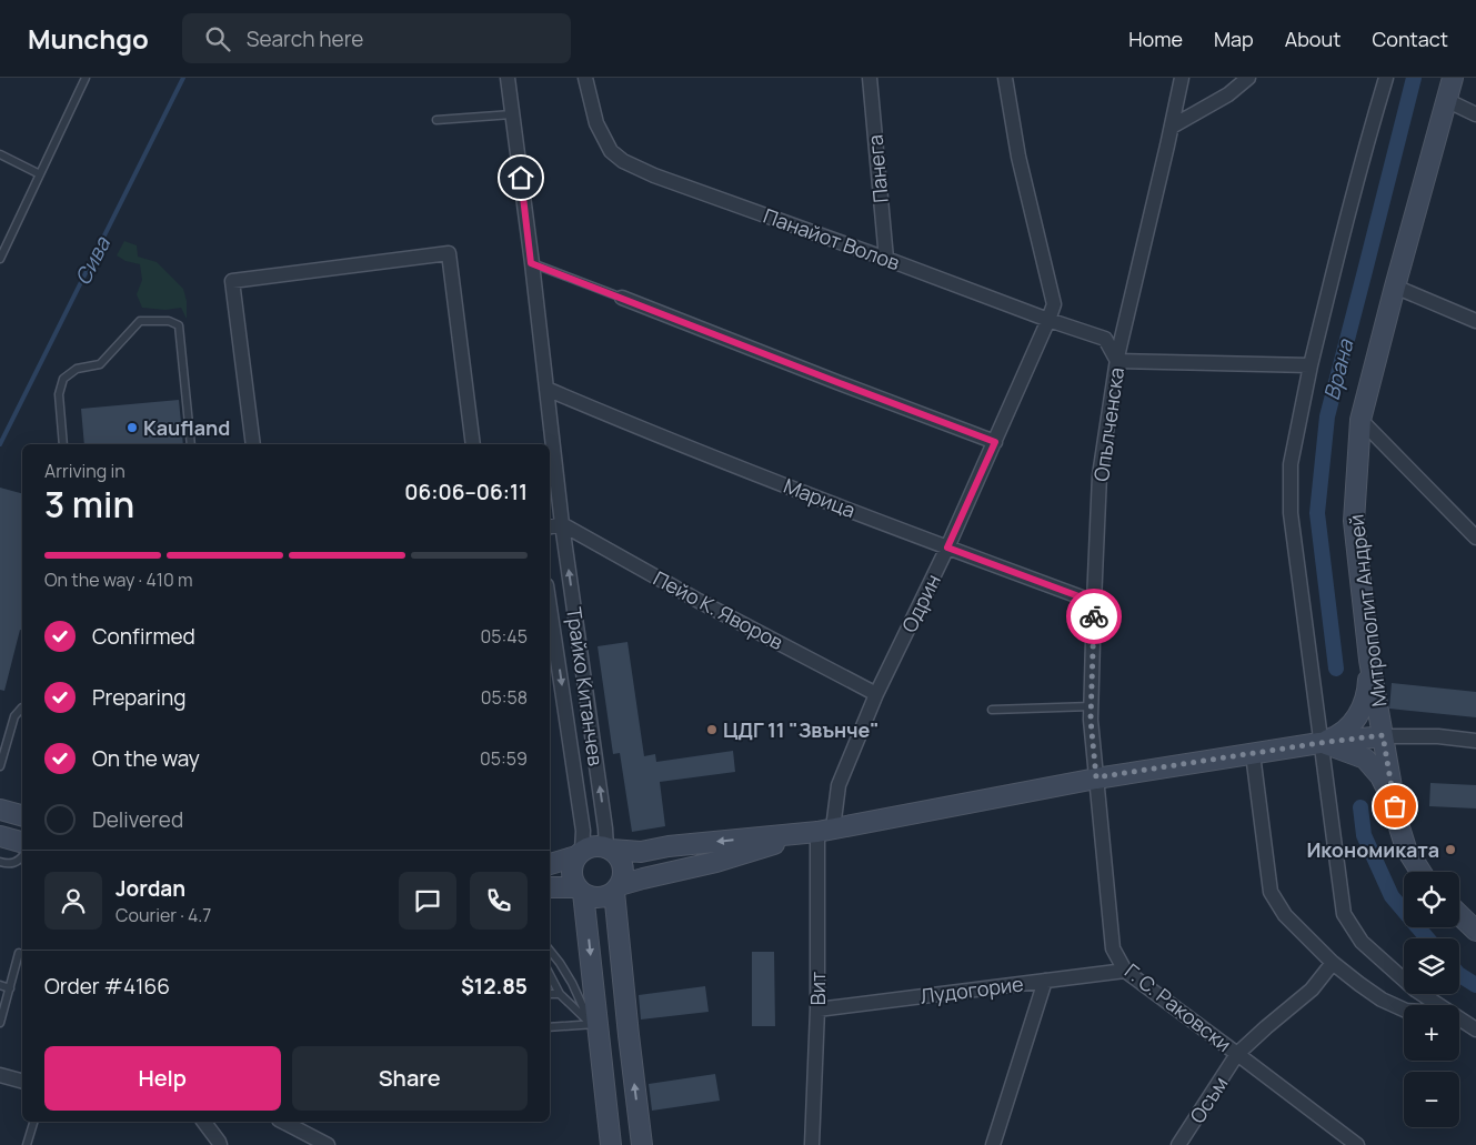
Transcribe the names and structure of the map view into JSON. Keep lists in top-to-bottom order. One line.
{"streets":{"main road":["Митрополит Андрей"],"street":["Панега","Панайот Волов","Опълченска","Марица","Одрин","Пейо К. Яворов","Трайко Китанчев","Вит","Лудогорие","Г. С. Раковски","Осъм"]},"crossings":[["Панега","Панайот Волов"],["Панайот Волов","Опълченска"],["Панайот Волов","Одрин"],["Опълченска","Марица"],["Опълченска","Г. С. Раковски"],["Марица","Одрин"],["Марица","Трайко Китанчев"],["Одрин","Пейо К. Яворов"],["Одрин","Вит"],["Пейо К. Яворов","Трайко Китанчев"],["Вит","Лудогорие"],["Лудогорие","Г. С. Раковски"],["Г. С. Раковски","Осъм"]],"water":["Сива","Врана"],"places":["Kaufland","ЦДГ 11 \"Звънче\"","Икономиката"],"page":{"header":"Munchgo","search":"Search here","nav":["Home","Map","About","Contact"],"heading":["3 min","Arriving in","06:06–06:11"],"panel":["Jordan","Courier · 4.7","Order #4166","$12.85"],"bar":"On the way · 410 m","list":[["Confirmed","05:45"],["Preparing","05:58"],["On the way","05:59"],"Delivered"],"map_buttons":["+","−"],"buttons":["Help","Share"]}}
